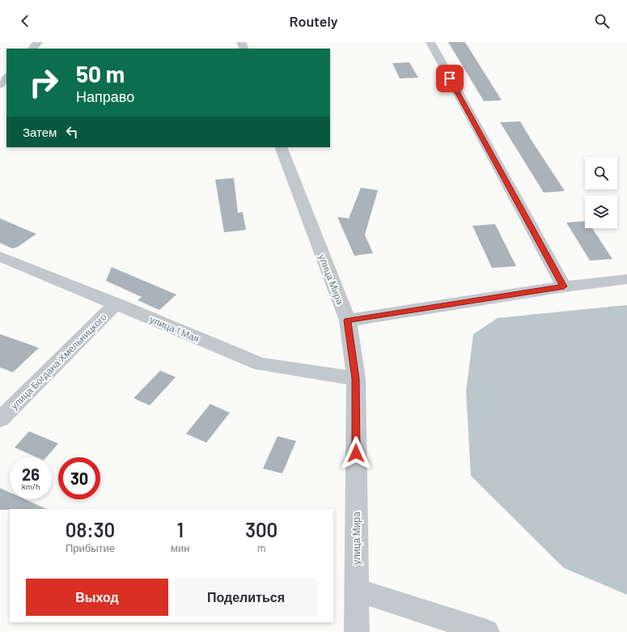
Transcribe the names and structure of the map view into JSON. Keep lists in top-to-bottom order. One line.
{"streets":{"street":["улица Мира","улица 1 Мая","улица Богдана Хмельницкого"]},"crossings":[["улица Мира","улица 1 Мая"],["улица 1 Мая","улица Богдана Хмельницкого"]],"page":{"header":"Routely","turn":["50 m","Направо"],"then":"Затем","speed":"26 km/h","limit":"30","eta":["08:30","Прибытие","1","мин","300","m"],"buttons":["Выход","Поделиться"]}}
